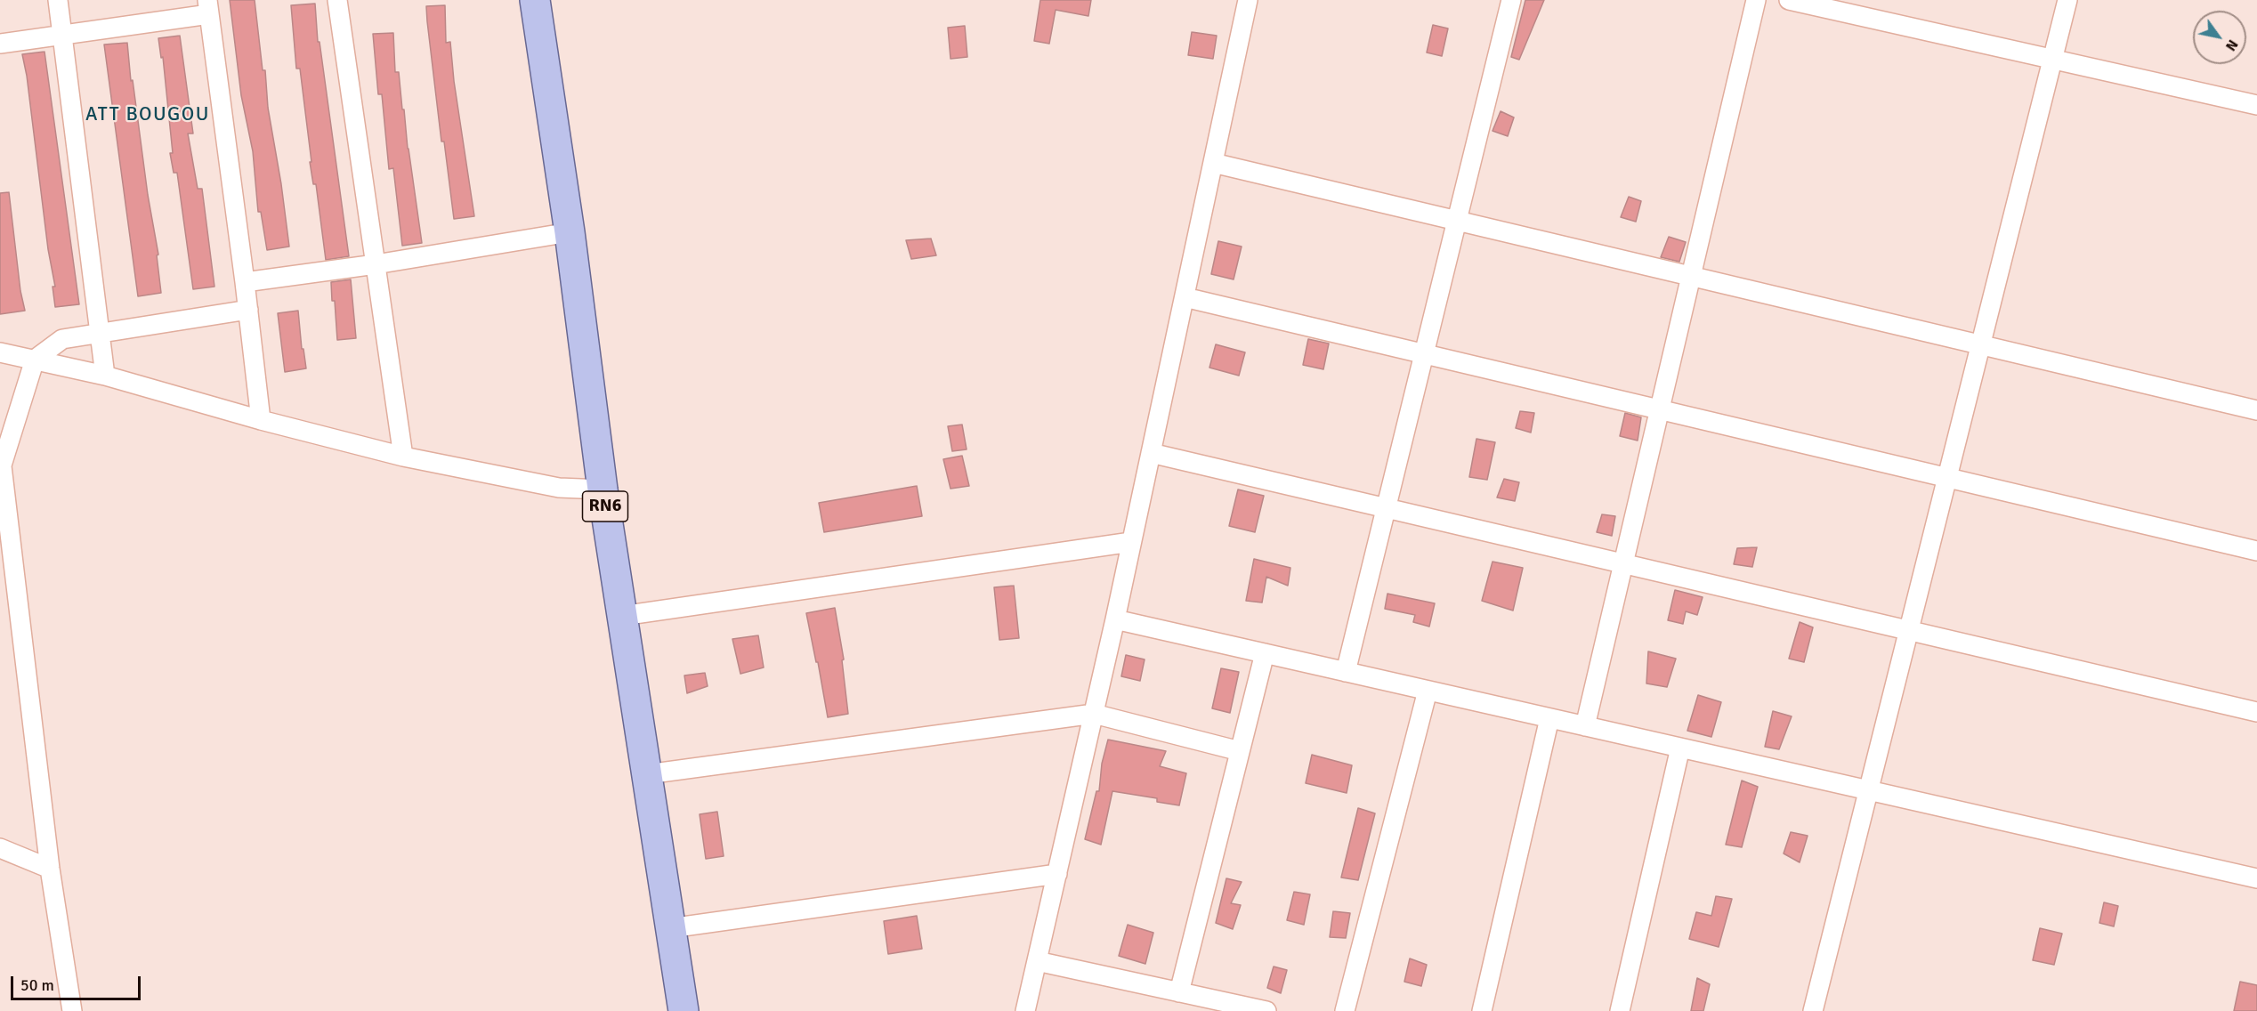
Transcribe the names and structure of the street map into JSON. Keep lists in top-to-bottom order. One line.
{"streets":{"main road":["RN6"]},"districts":["ATT BOUGOU"],"scale_bar":"50 m","north":"bottom right"}
